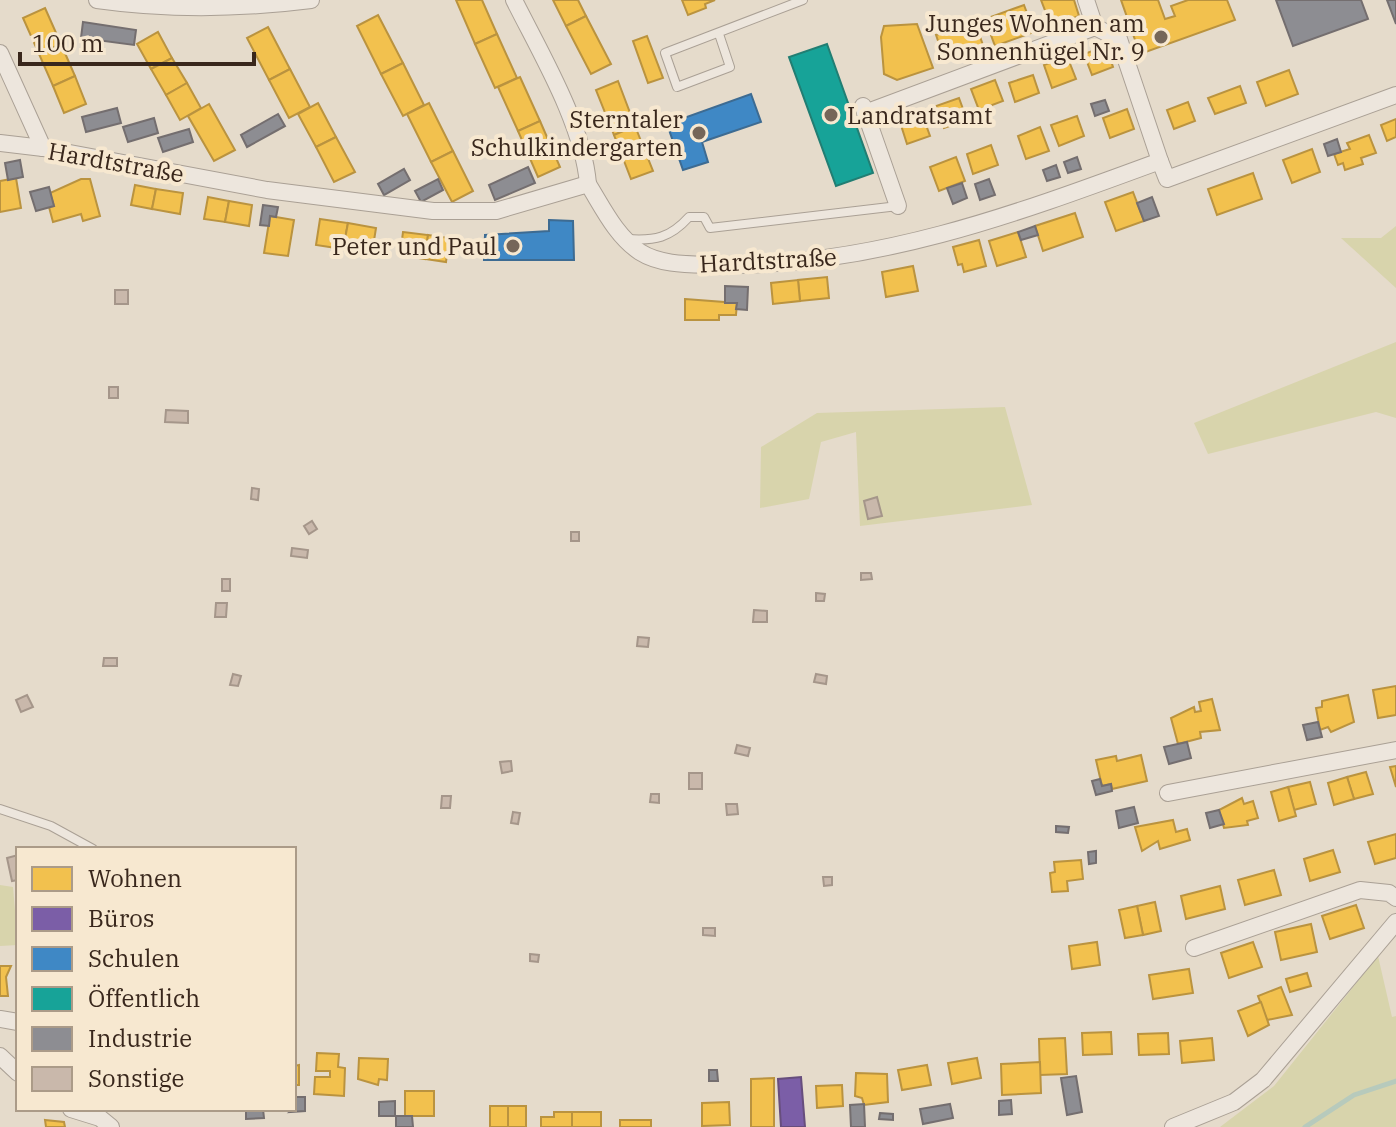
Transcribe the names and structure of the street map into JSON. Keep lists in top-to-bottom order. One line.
{"streets":{"street":["Hardtstraße"]},"places":["Junges Wohnen am Sonnenhügel Nr. 9","Landratsamt","Sterntaler Schulkindergarten","Peter und Paul"],"legend":["Wohnen","Büros","Schulen","Öffentlich","Industrie","Sonstige"],"scale_bar":"100 m"}
